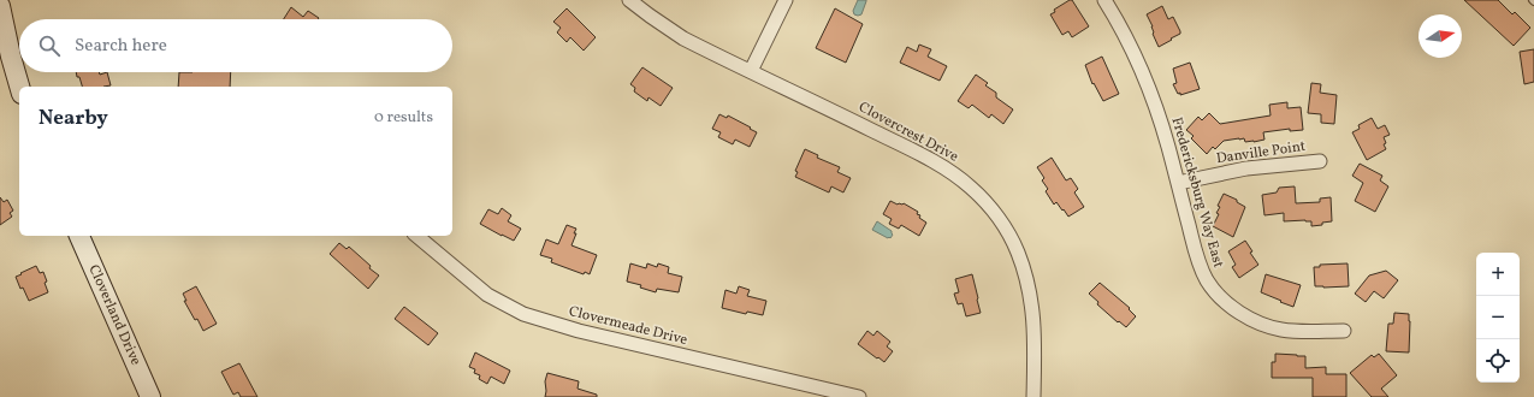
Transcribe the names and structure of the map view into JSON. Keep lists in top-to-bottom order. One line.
{"streets":{"main road":["Cloverland Drive"],"street":["Clovercrest Drive","Danville Point","Fredericksburg Way East","Clovermeade Drive"]},"crossings":[["Danville Point","Fredericksburg Way East"]],"north":"right","page":{"search":"Search here","heading":["Nearby","0 results"],"map_buttons":["+","−"]}}
